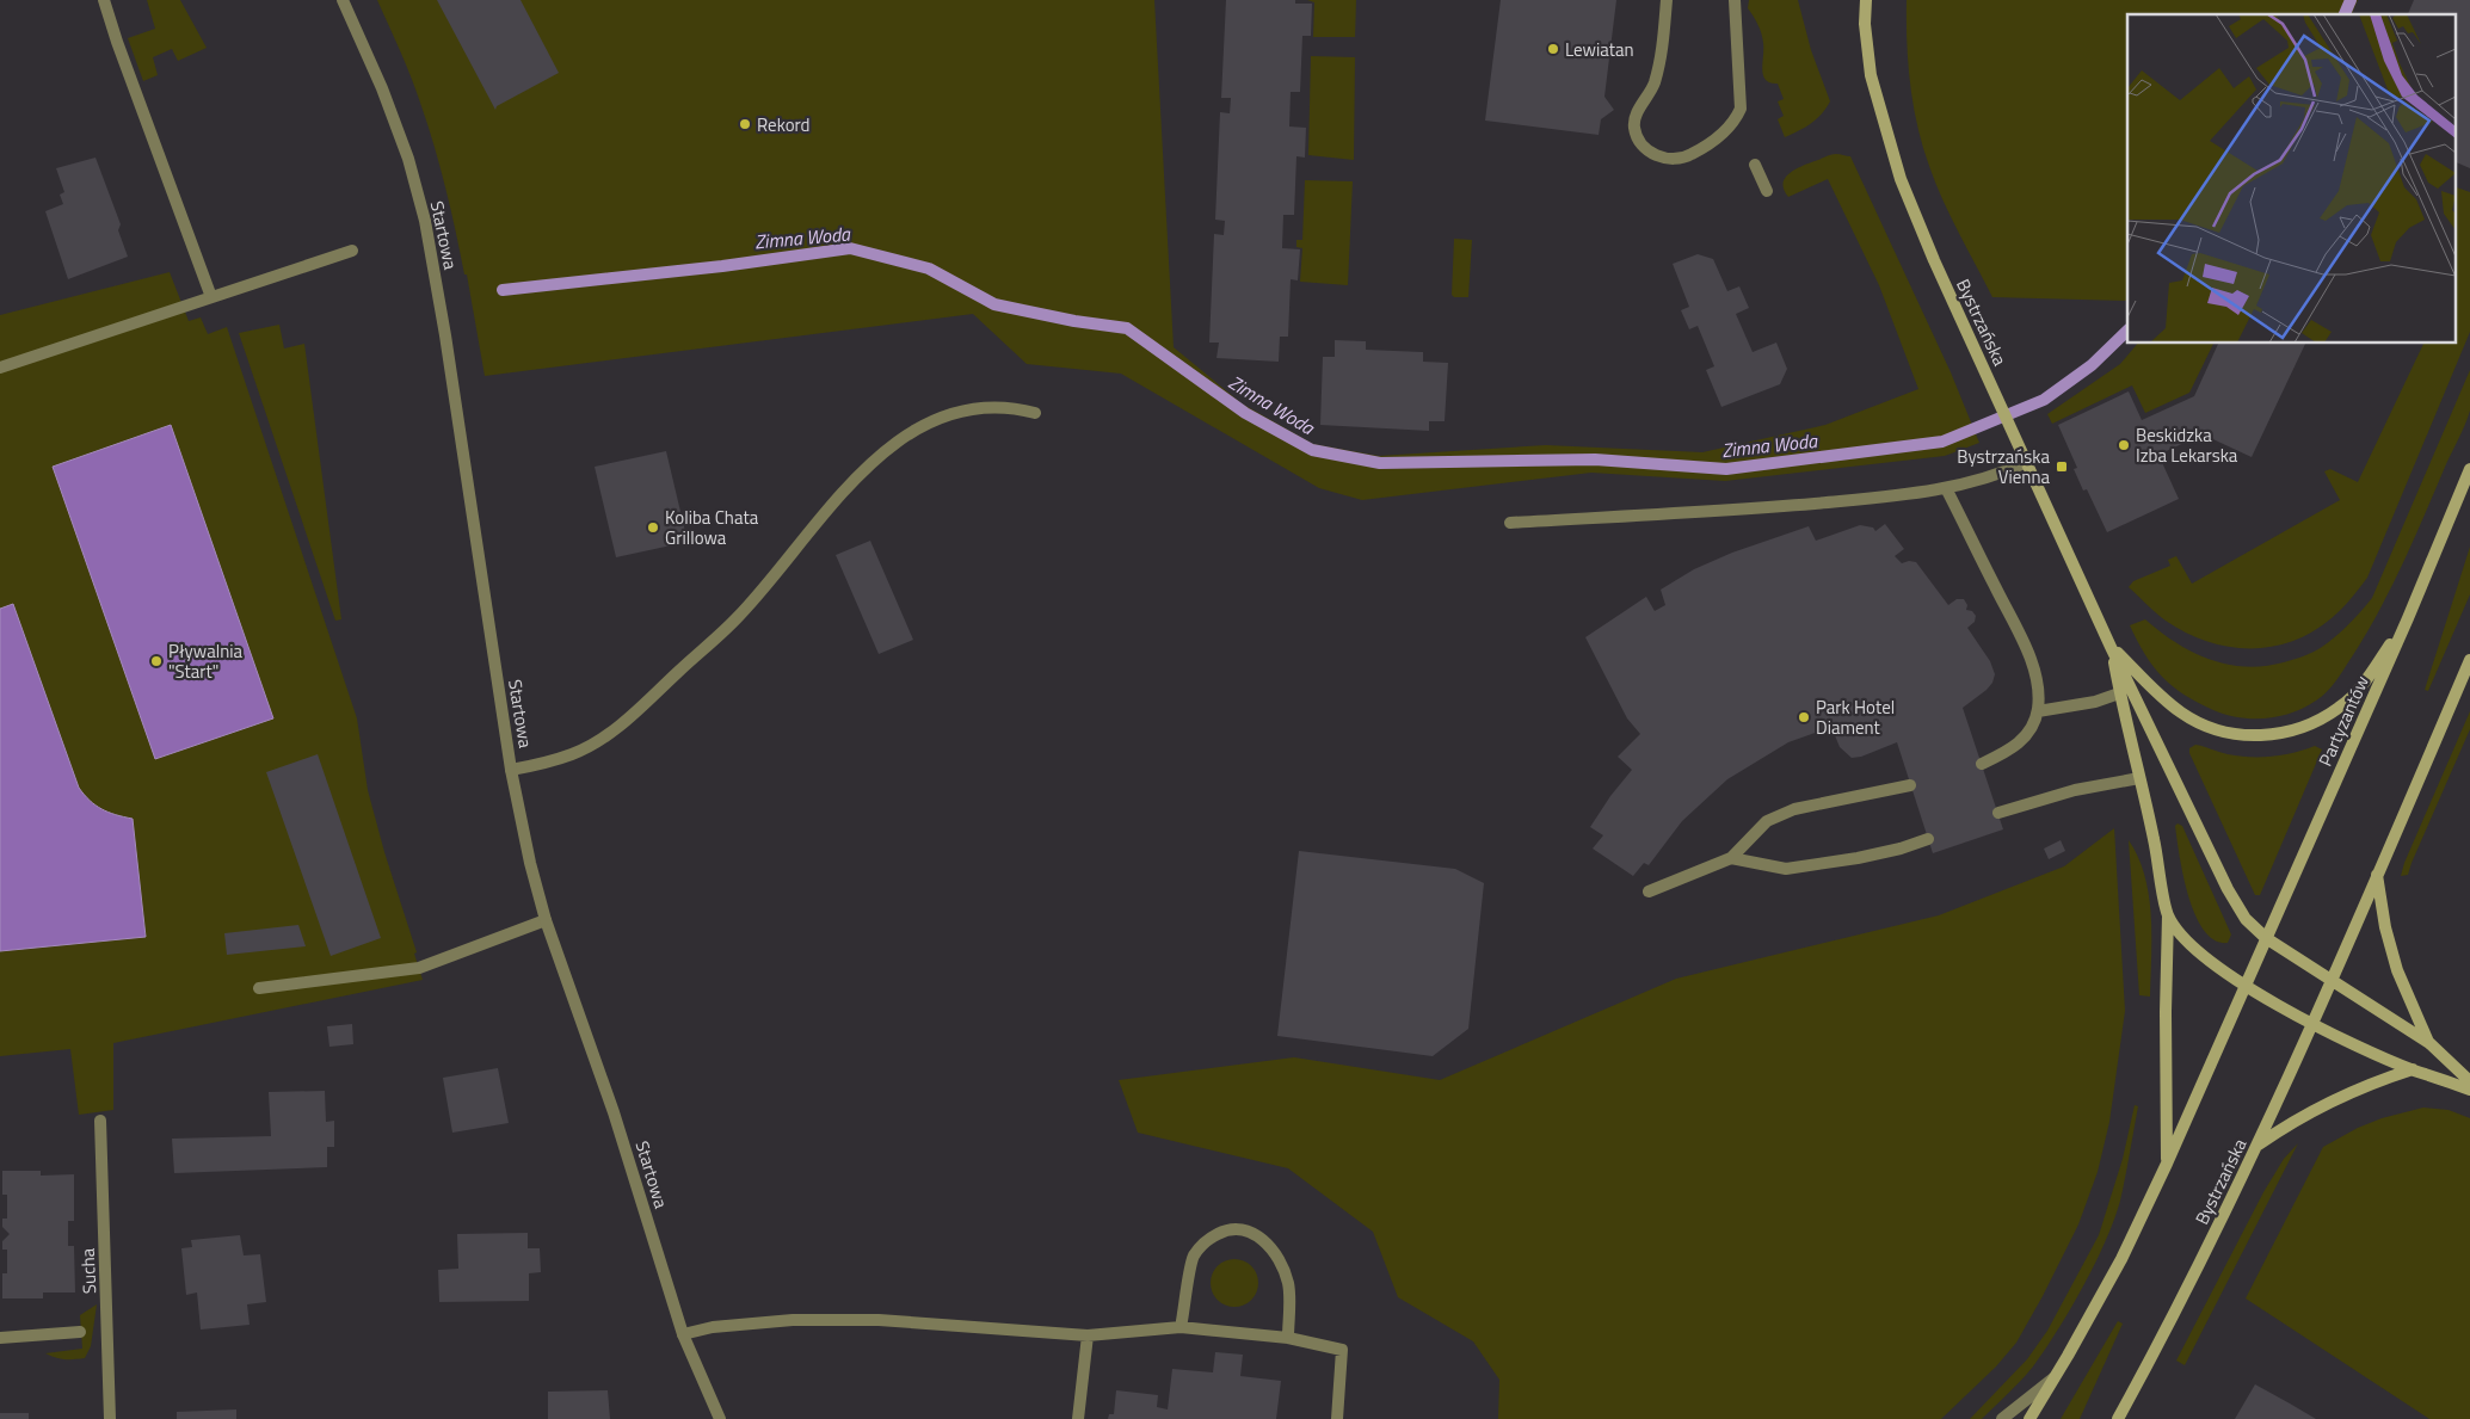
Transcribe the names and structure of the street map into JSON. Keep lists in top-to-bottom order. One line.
{"streets":{"main road":["Bystrzańska","Partyzantów"],"street":["Startowa","Sucha"]},"crossings":[["Bystrzańska","Partyzantów"]],"water":["Zimna Woda"],"places":{"other":["Lewiatan","Rekord","Beskidzka Izba Lekarska","Koliba Chata Grillowa","Pływalnia \"Start\"","Park Hotel Diament"],"transit":["Bystrzańska Vienna"]}}
